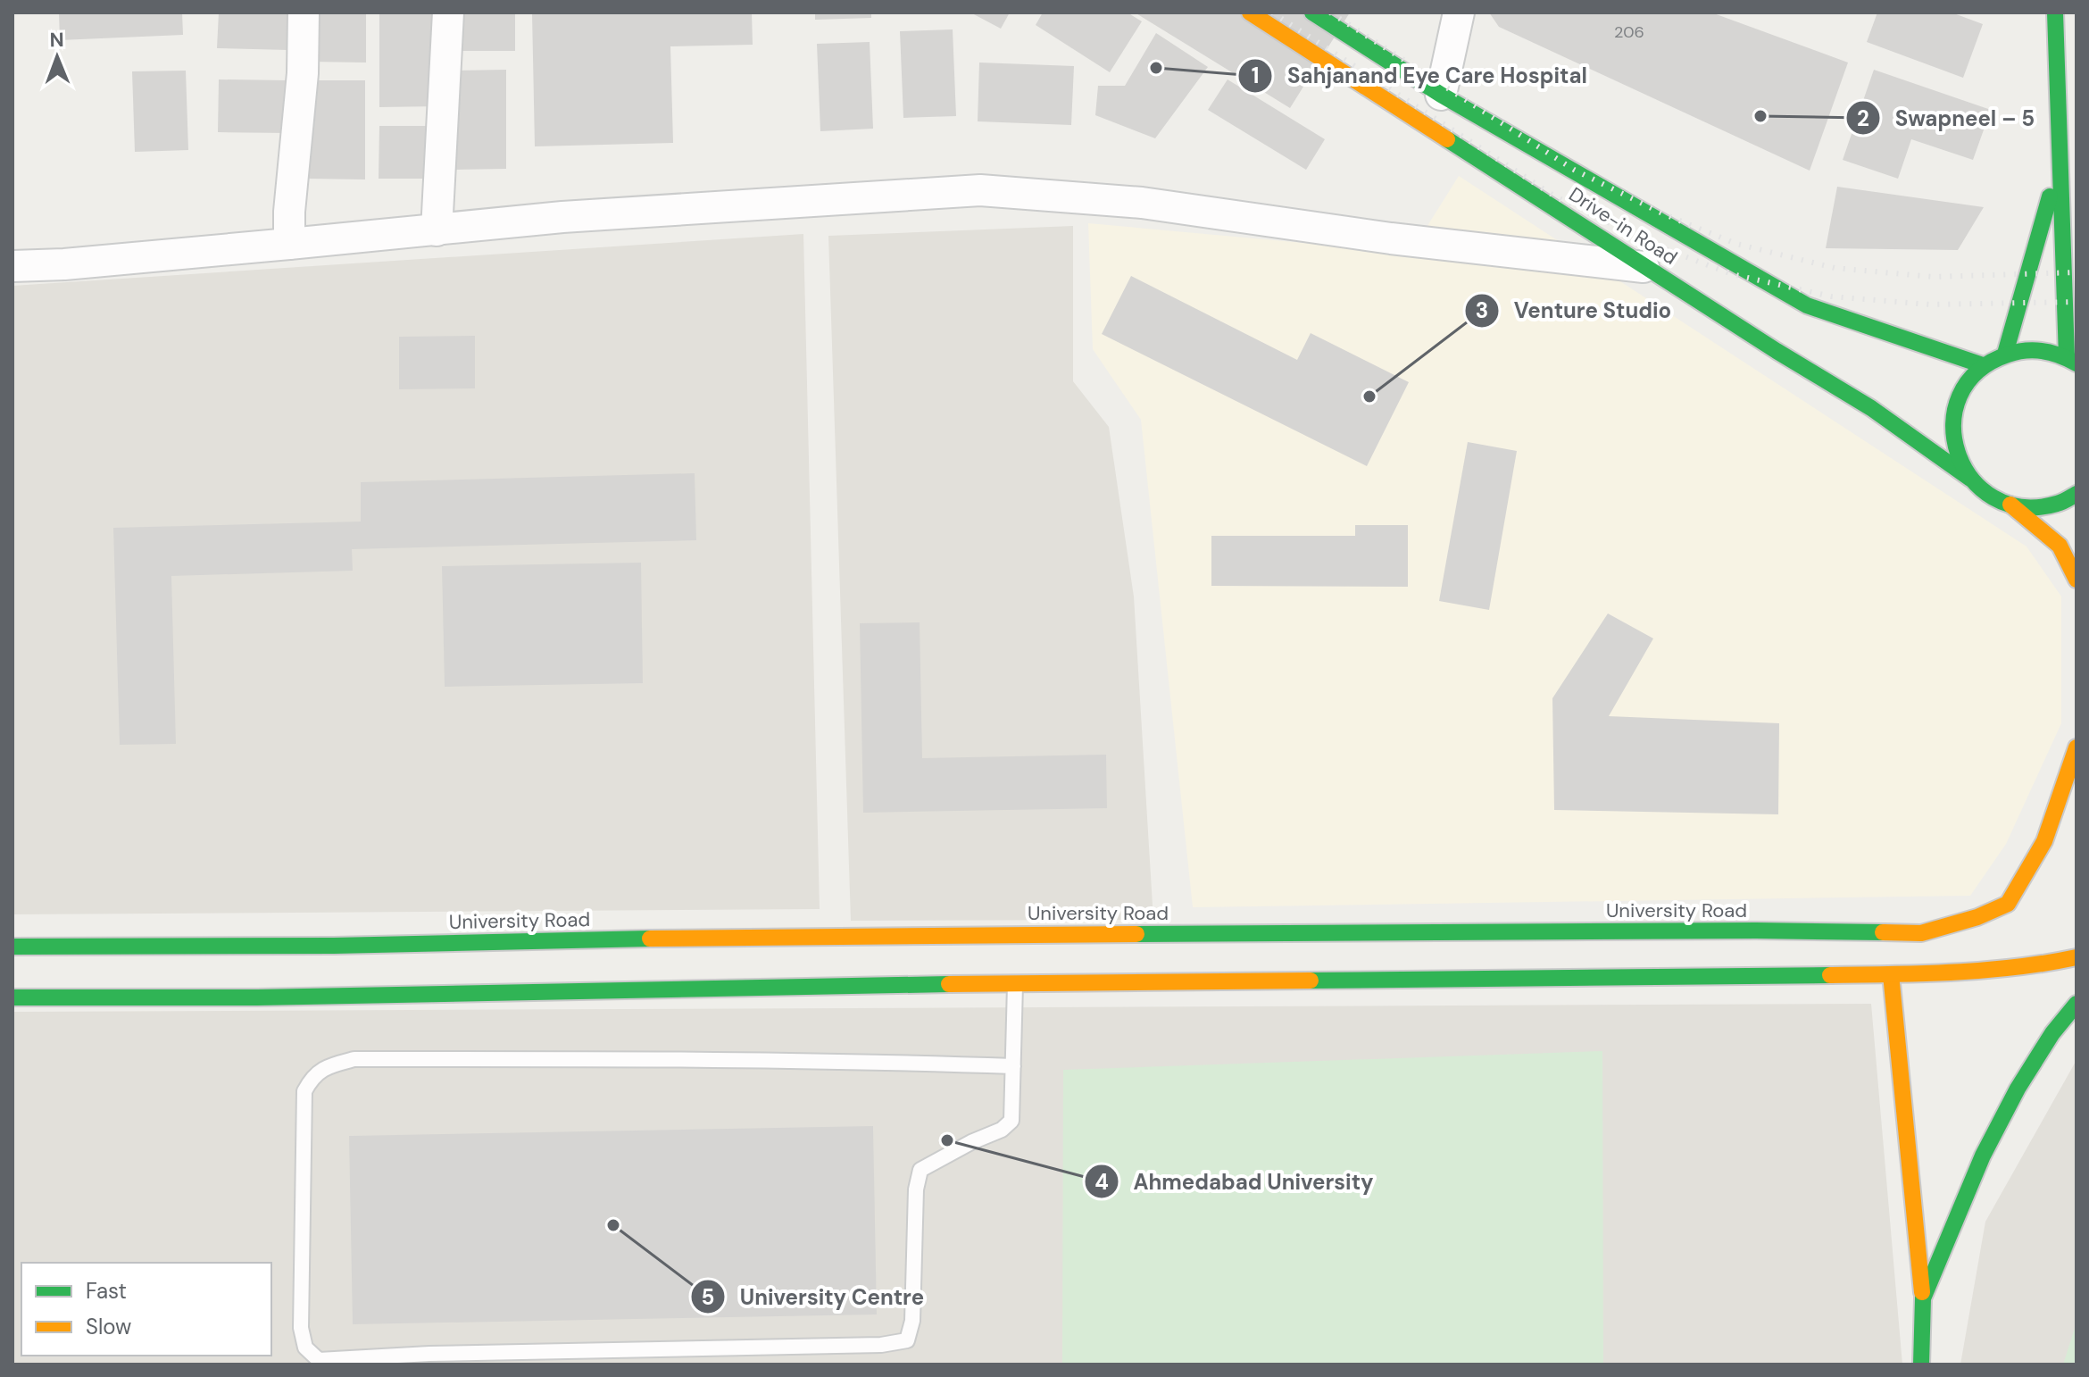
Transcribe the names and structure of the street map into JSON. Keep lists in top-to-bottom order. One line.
{"streets":{"street":["Drive-in Road","University Road"]},"places":["Sahjanand Eye Care Hospital","Swapneel – 5","Venture Studio","Ahmedabad University","University Centre"],"house_numbers":["206"],"legend":["Fast","Slow"],"north":"top"}
